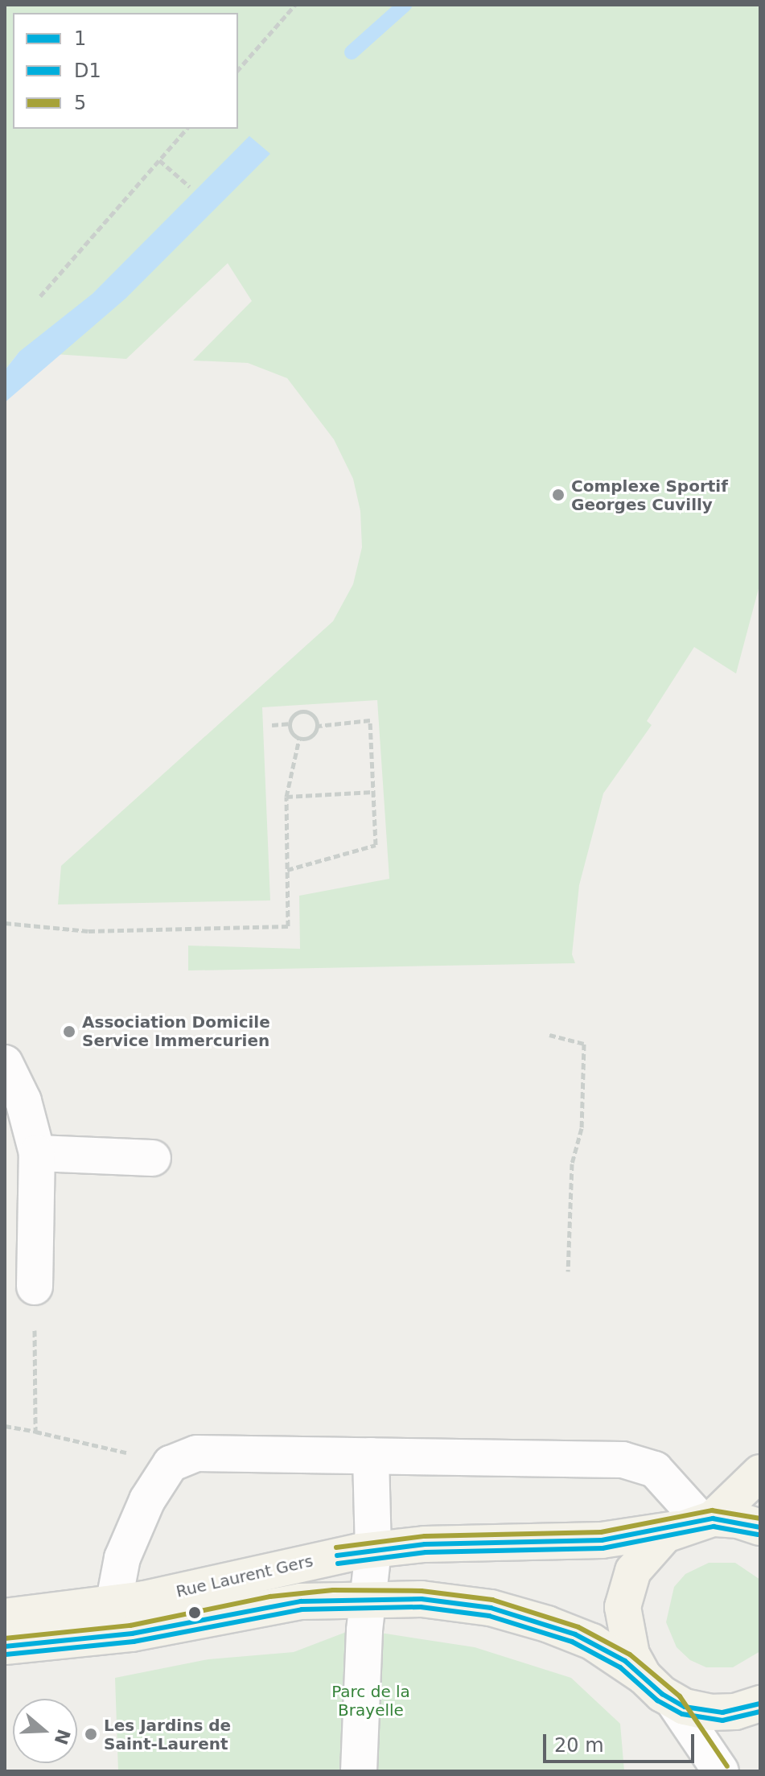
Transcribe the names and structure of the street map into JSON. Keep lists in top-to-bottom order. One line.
{"streets":{"main road":["Rue Laurent Gers"]},"parks":["Parc de la Brayelle"],"places":["Complexe Sportif Georges Cuvilly","Association Domicile Service Immercurien","Les Jardins de Saint-Laurent"],"lines":["transit line 5","transit line 1","transit line D1"],"legend":["1","D1","5"],"scale_bar":"20 m","north":"right"}
